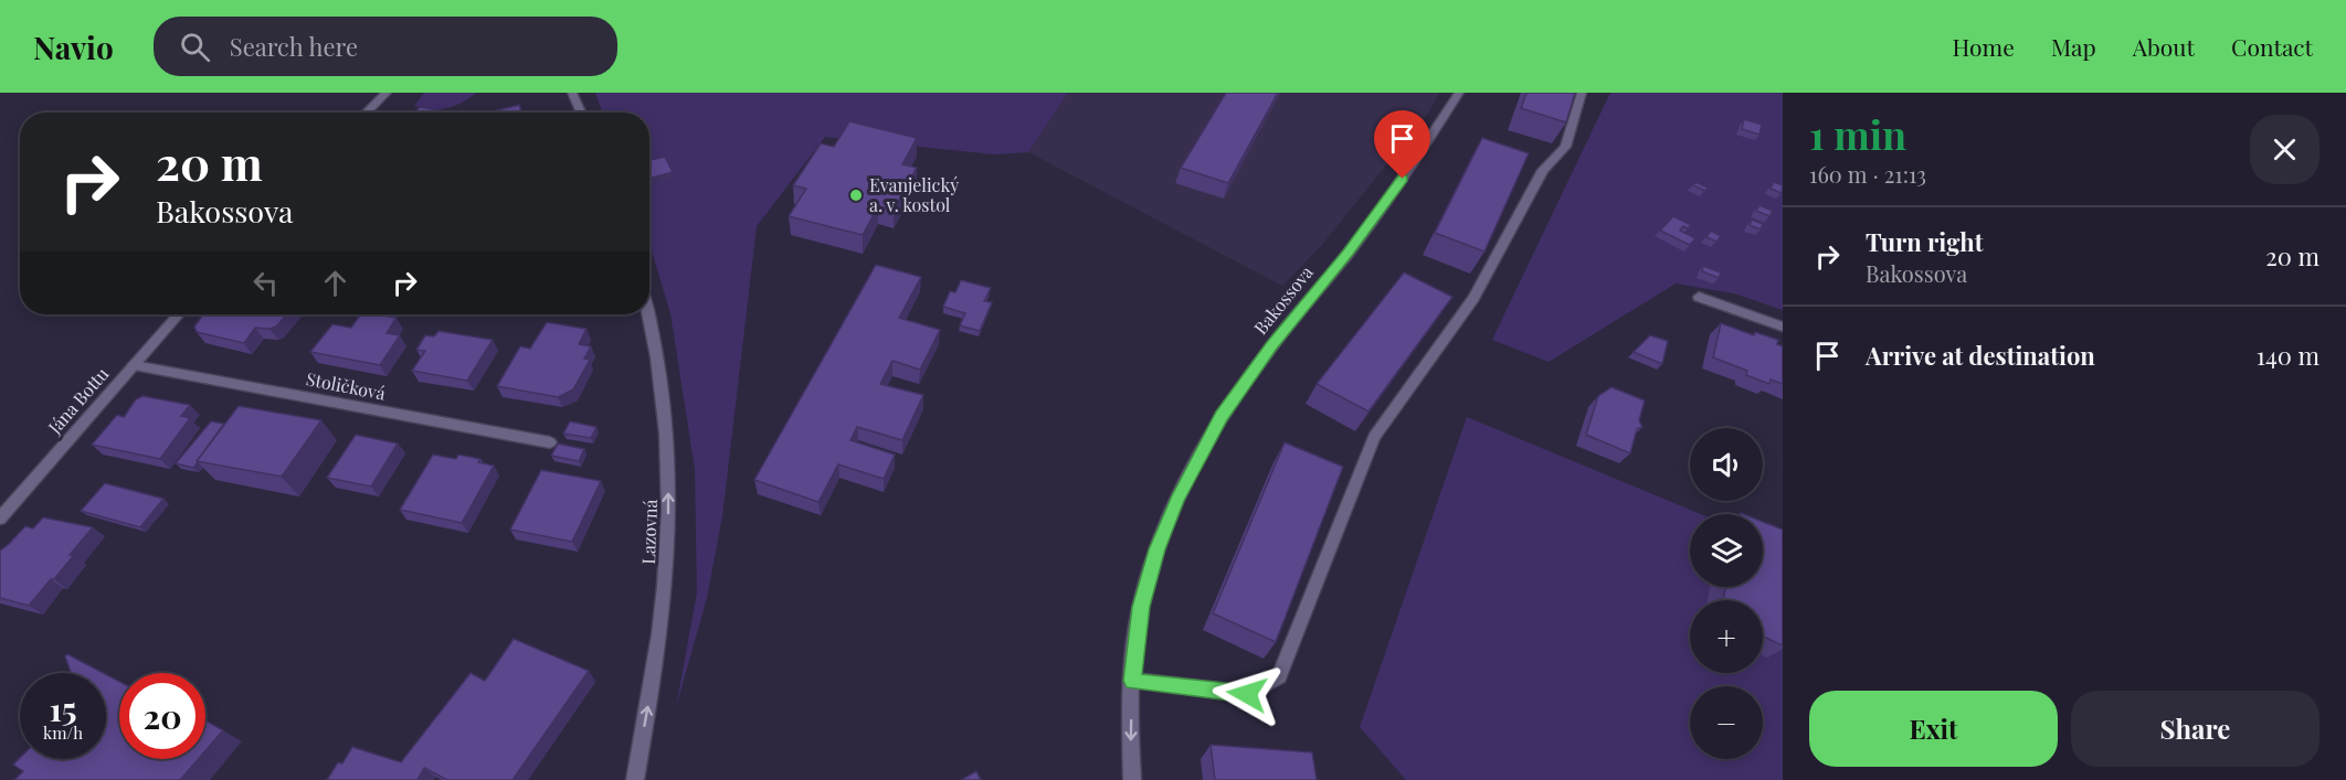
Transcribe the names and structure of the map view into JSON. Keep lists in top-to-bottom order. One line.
{"streets":{"street":["Bakossova","Stoličková","Jána Bottu","Lazovná"]},"crossings":[["Stoličková","Jána Bottu"]],"one_way":["Lazovná"],"places":["Evanjelický a. v. kostol"],"page":{"header":"Navio","search":"Search here","nav":["Home","Map","About","Contact"],"heading":["1 min","160 m · 21:13"],"turn":["20 m","Bakossova"],"list":[{"name":"Turn right","note":"Bakossova","value":"20 m"},{"name":"Arrive at destination","value":"140 m"}],"map_buttons":["+","−"],"speed":"15 km/h","limit":"20","buttons":["Exit","Share"]}}
